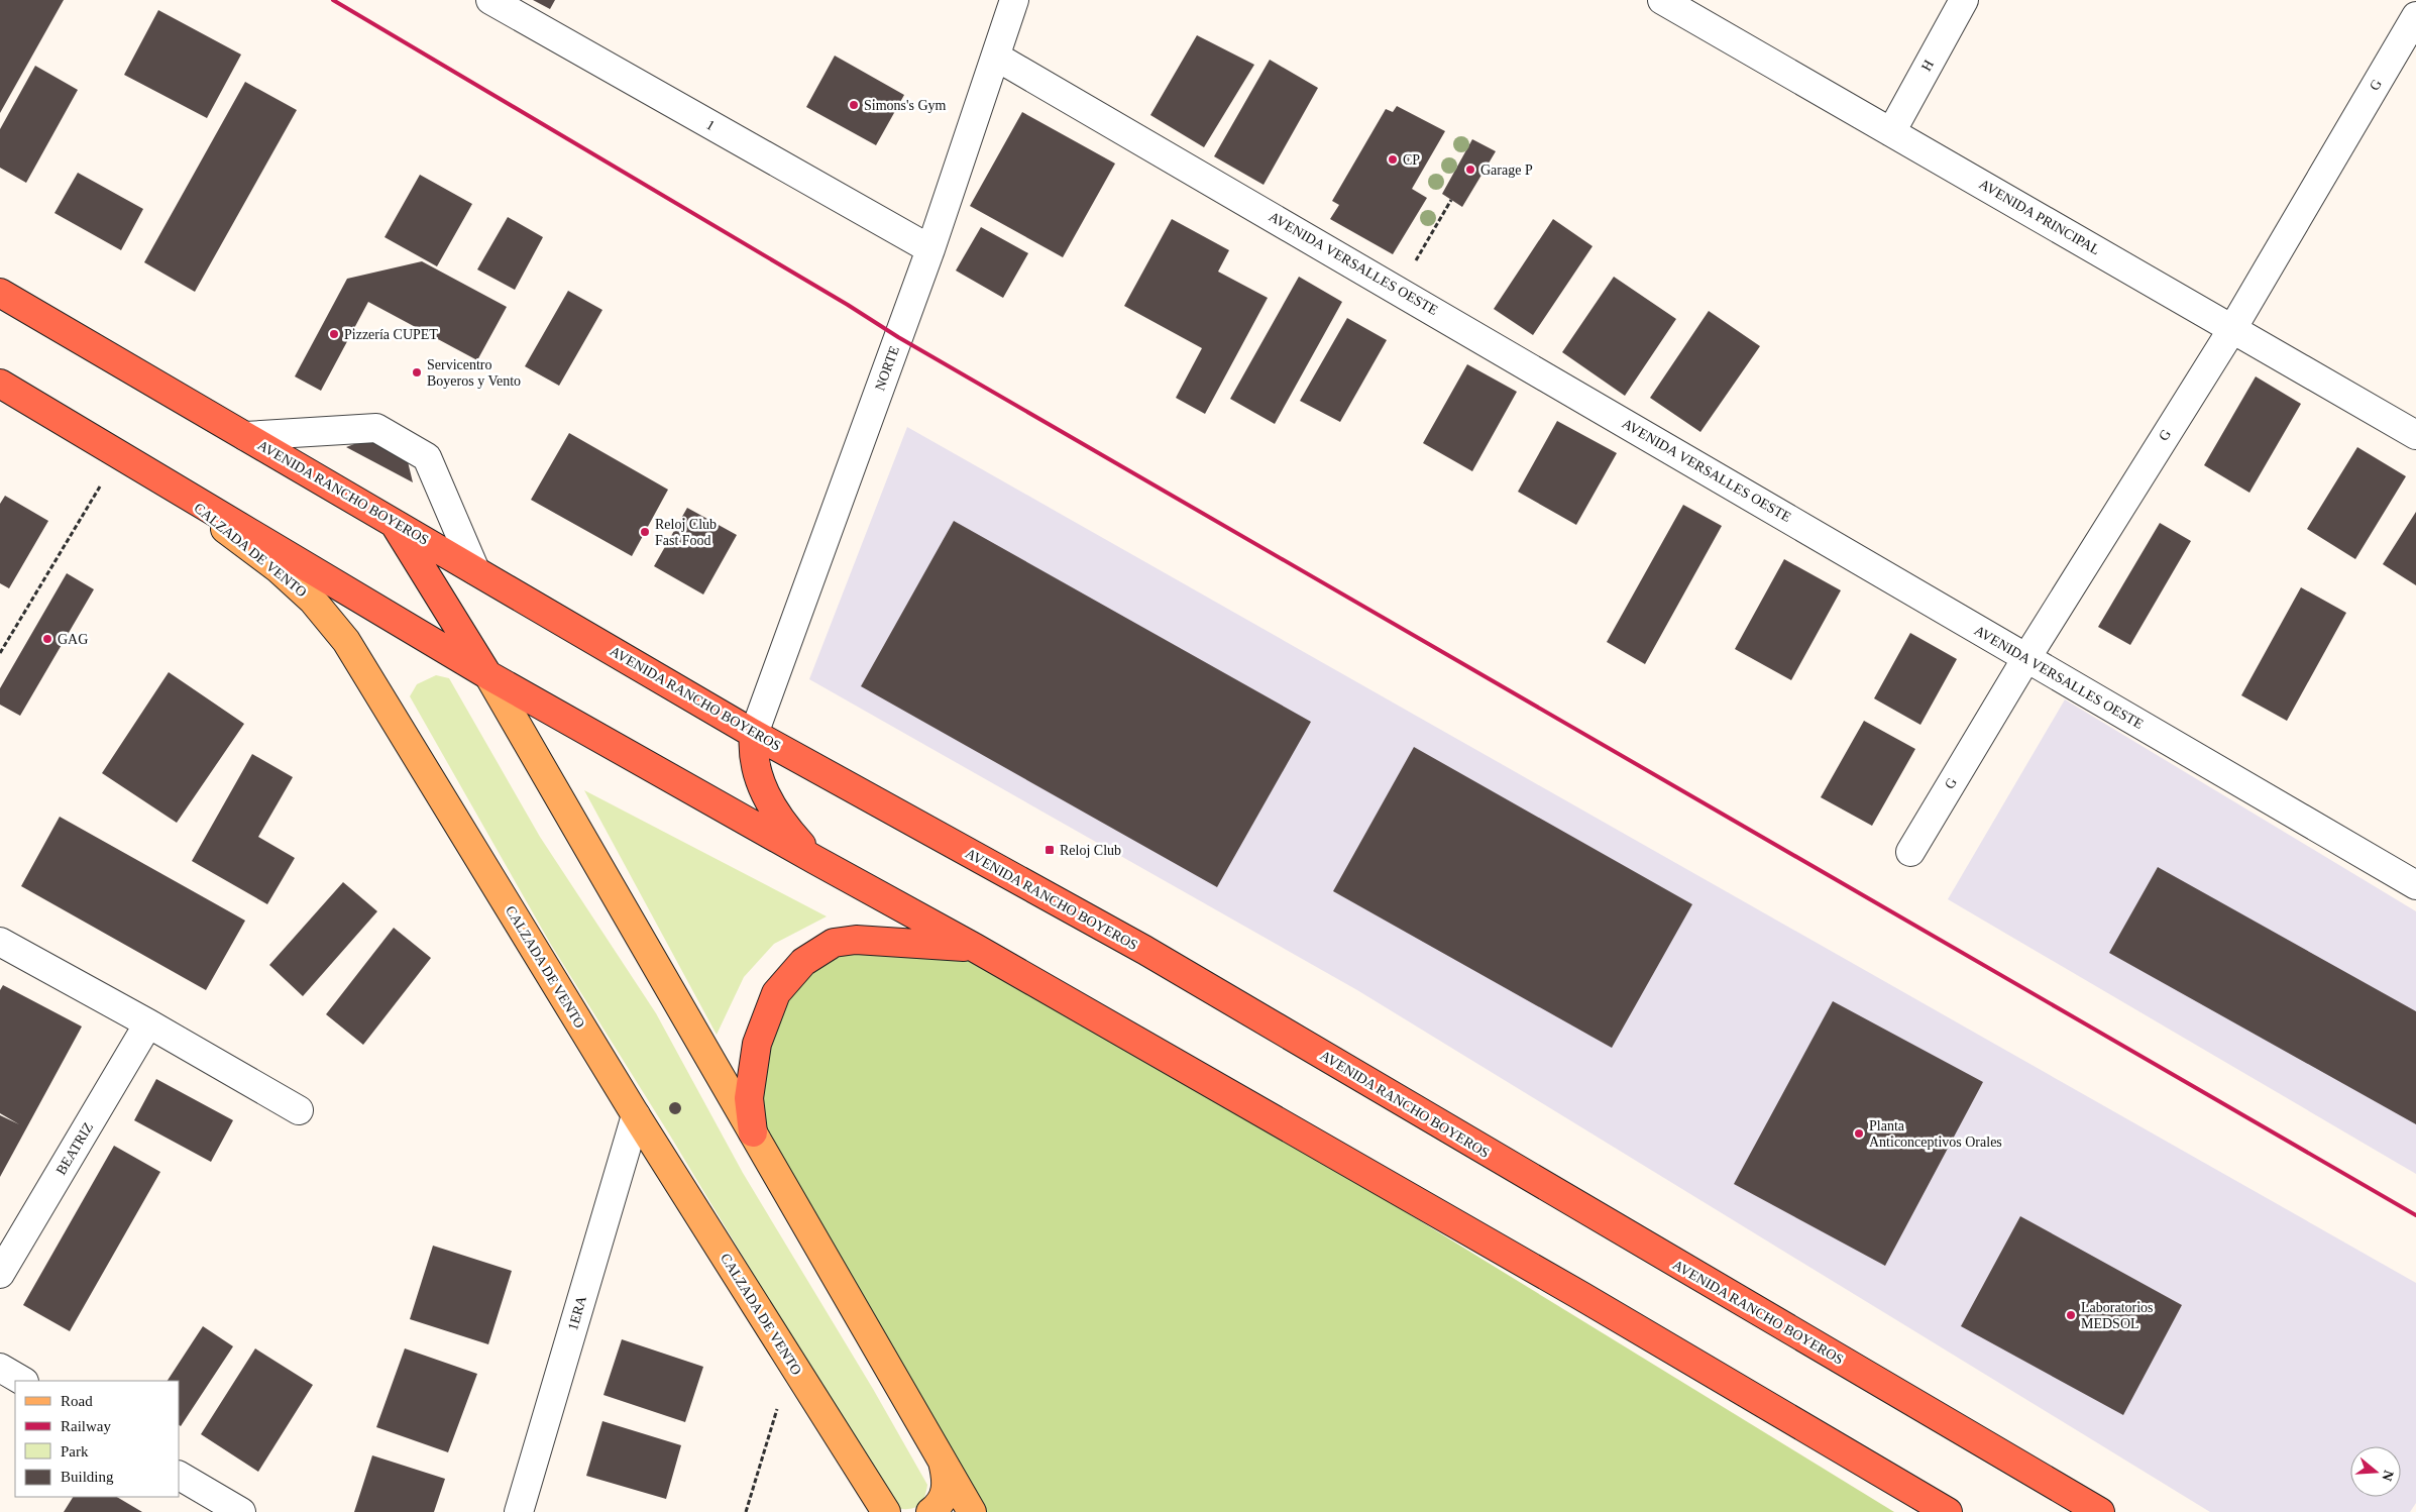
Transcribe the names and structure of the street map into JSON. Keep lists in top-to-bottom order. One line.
{"streets":{"highway":["AVENIDA RANCHO BOYEROS"],"main road":["CALZADA DE VENTO"],"street":["H","G","1","AVENIDA PRINCIPAL","AVENIDA VERSALLES OESTE","NORTE","BEATRIZ","1ERA"]},"crossings":[["H","AVENIDA PRINCIPAL"],["G","AVENIDA PRINCIPAL"],["G","AVENIDA VERSALLES OESTE"],["1","NORTE"],["AVENIDA VERSALLES OESTE","NORTE"],["NORTE","AVENIDA RANCHO BOYEROS"],["CALZADA DE VENTO","1ERA"]],"places":{"other":["Simons's Gym","CP","Garage P","Pizzería CUPET","Servicentro Boyeros y Vento","Reloj Club Fast Food","GAG","Planta Anticonceptivos Orales","Laboratorios MEDSOL"],"transit":["Reloj Club"]},"legend":["Road","Railway","Park","Building"],"north":"right"}
